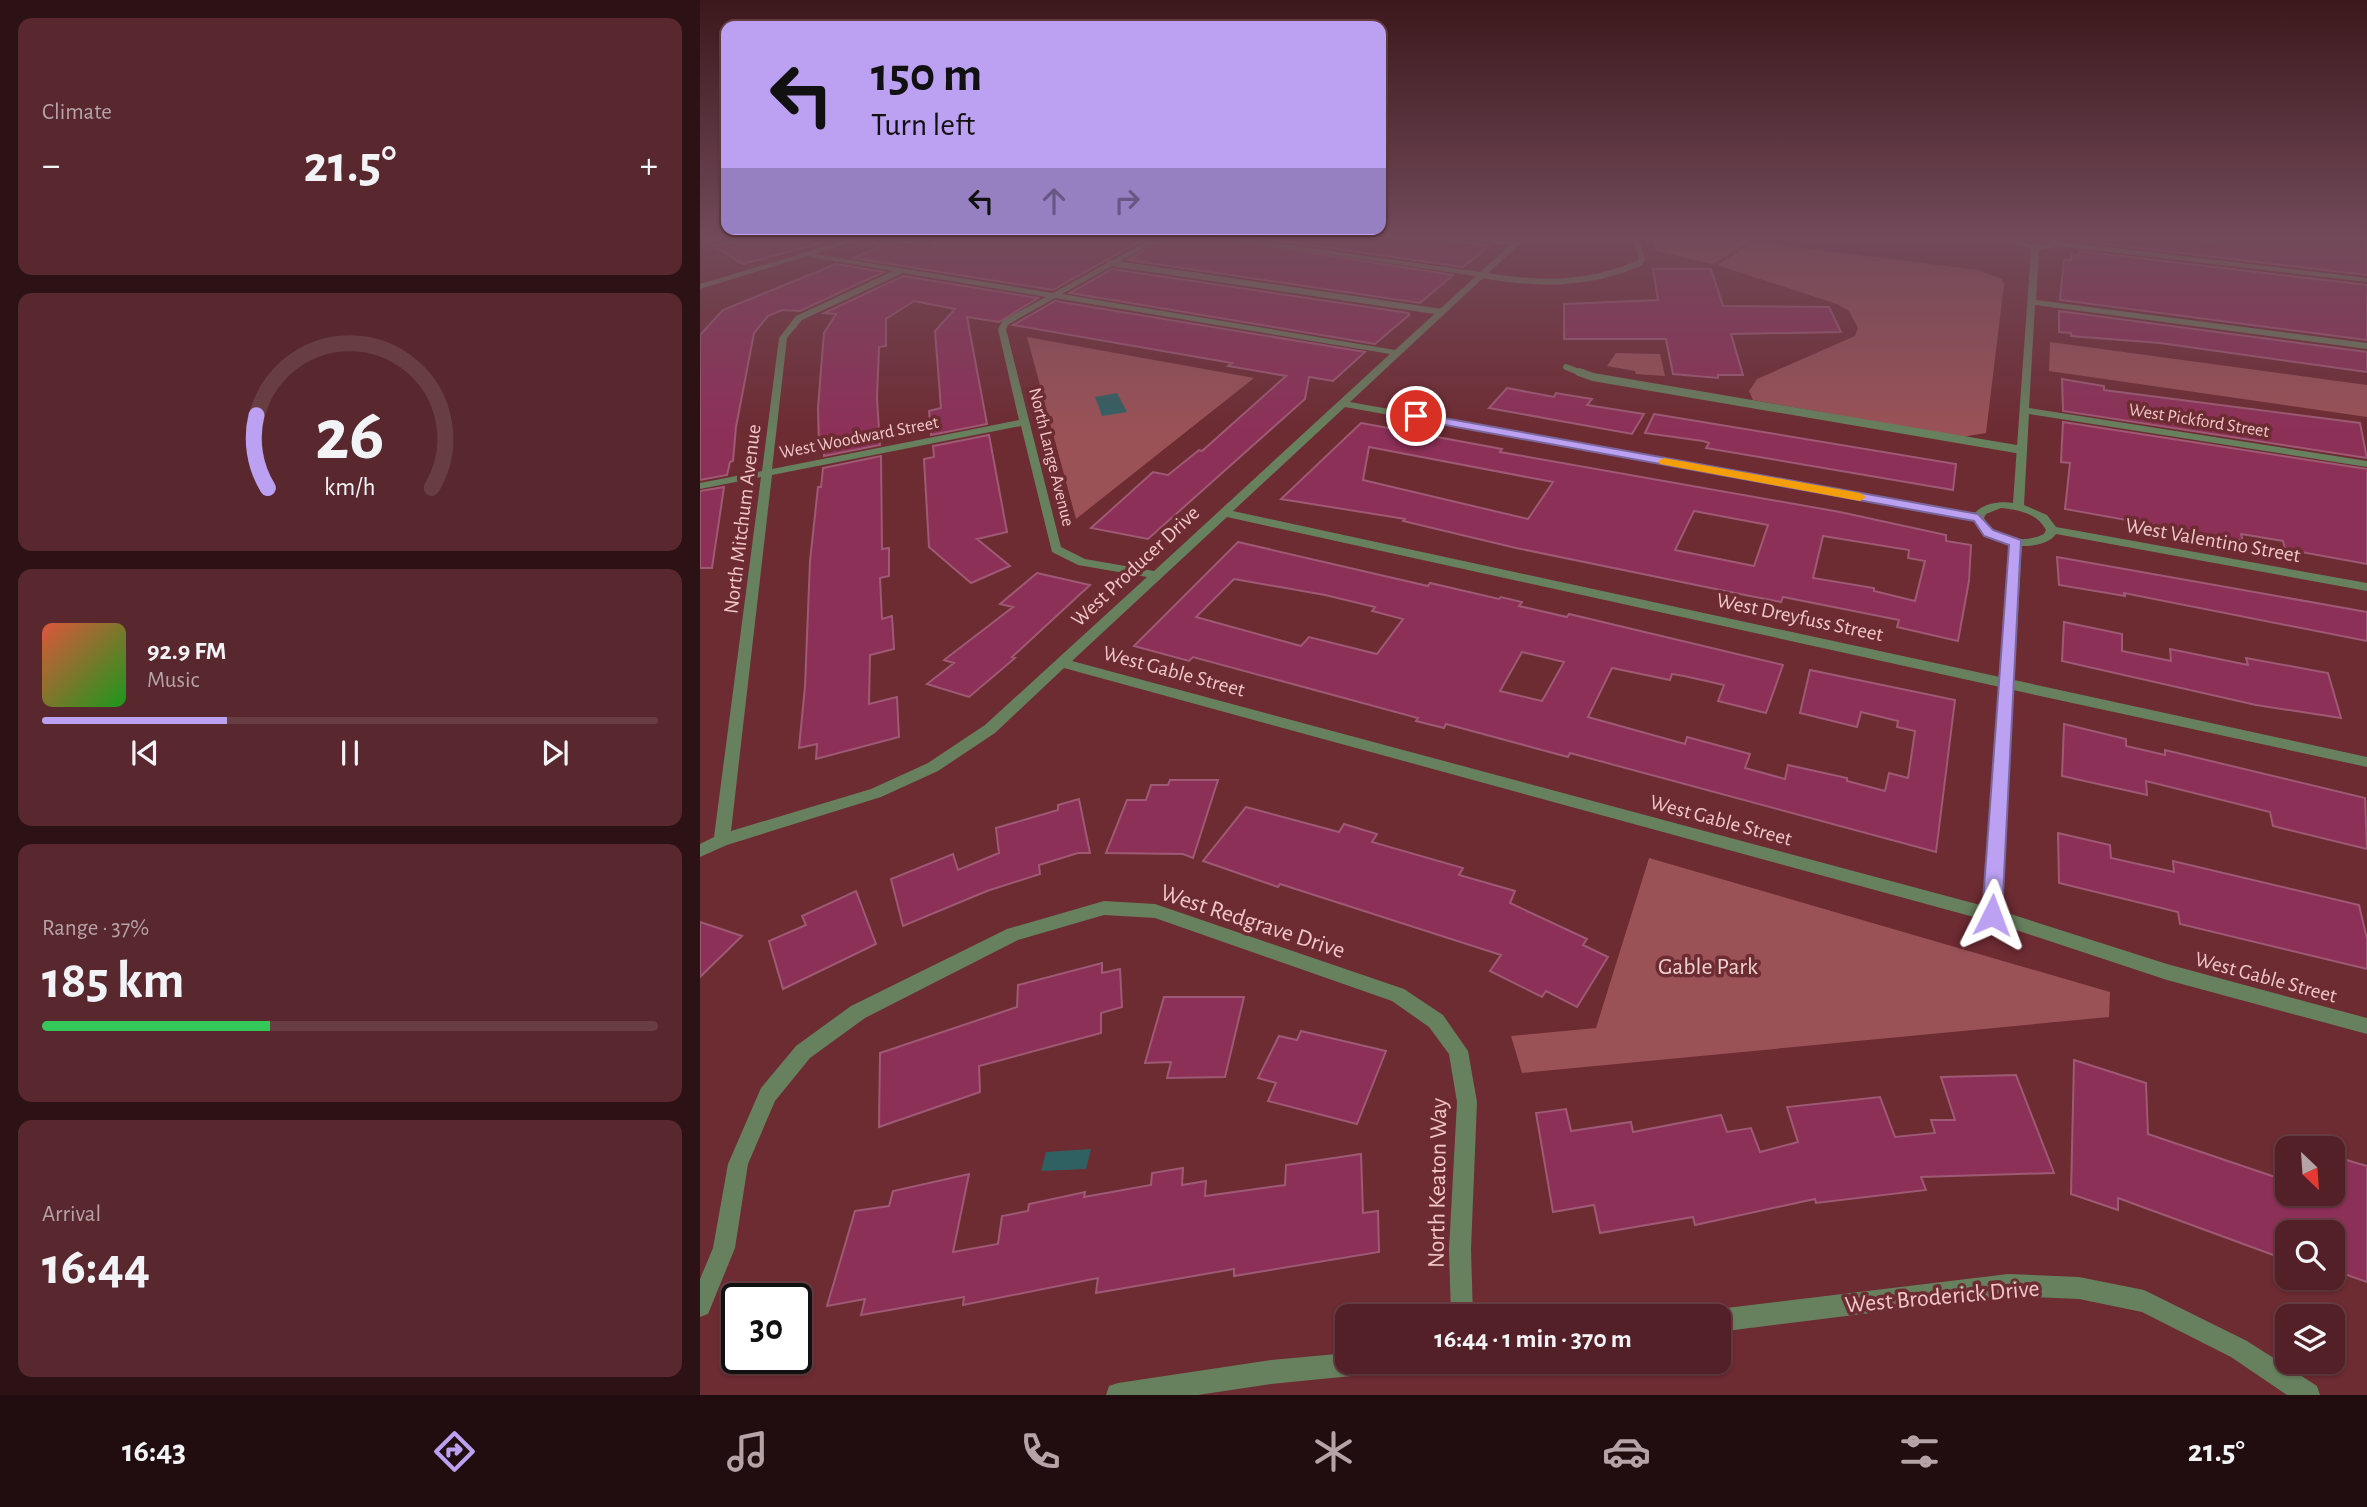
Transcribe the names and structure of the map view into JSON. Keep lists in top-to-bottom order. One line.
{"streets":{"street":["West Pickford Street","West Woodward Street","North Lange Avenue","North Mitchum Avenue","West Valentino Street","West Producer Drive","West Dreyfuss Street","West Gable Street","West Redgrave Drive","North Keaton Way","West Broderick Drive"]},"crossings":[["West Woodward Street","North Lange Avenue"],["West Woodward Street","North Mitchum Avenue"],["North Lange Avenue","West Producer Drive"],["North Mitchum Avenue","West Producer Drive"],["West Producer Drive","West Dreyfuss Street"],["West Producer Drive","West Gable Street"],["West Redgrave Drive","North Keaton Way"]],"parks":["Gable Park"],"north":"bottom right","page":{"tile":["Climate",["Range · 37%","185 km"],["Arrival","16:44"]],"turn":["150 m","Turn left"],"heat":["−","21.5°","+"],"song":["92.9 FM","Music"],"limit":"30","trip":"16:44 · 1 min · 370 m","tabs":["16:43","21.5°"],"gauge":["26","km/h"]}}
